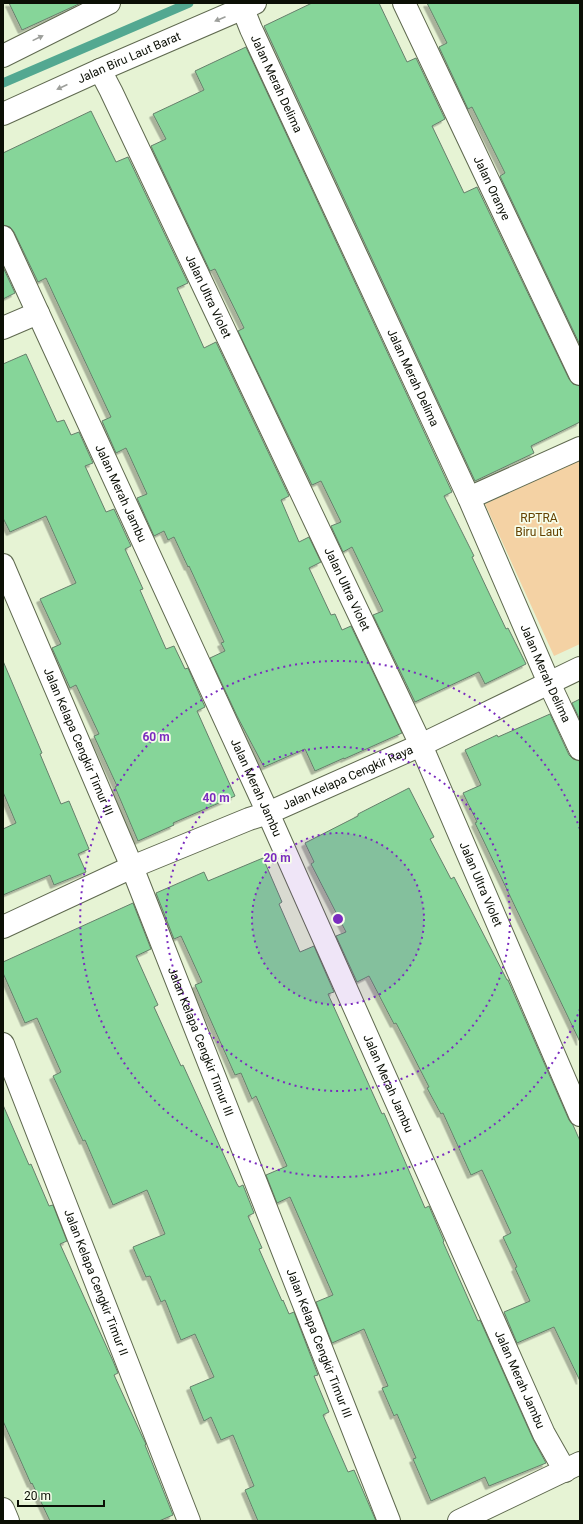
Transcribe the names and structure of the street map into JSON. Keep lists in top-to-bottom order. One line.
{"streets":{"street":["Jalan Biru Laut Barat","Jalan Merah Delima","Jalan Oranye","Jalan Ultra Violet","Jalan Merah Jambu","Jalan Kelapa Cengkir Timur III","Jalan Kelapa Cengkir Raya","Jalan Kelapa Cengkir Timur II"]},"crossings":[["Jalan Biru Laut Barat","Jalan Merah Delima"],["Jalan Biru Laut Barat","Jalan Ultra Violet"],["Jalan Merah Delima","Jalan Kelapa Cengkir Raya"],["Jalan Ultra Violet","Jalan Kelapa Cengkir Raya"],["Jalan Merah Jambu","Jalan Kelapa Cengkir Raya"],["Jalan Kelapa Cengkir Timur III","Jalan Kelapa Cengkir Raya"]],"parks":["RPTRA Biru Laut"],"scale_bar":"20 m","rings":["60 m","40 m","20 m"]}
